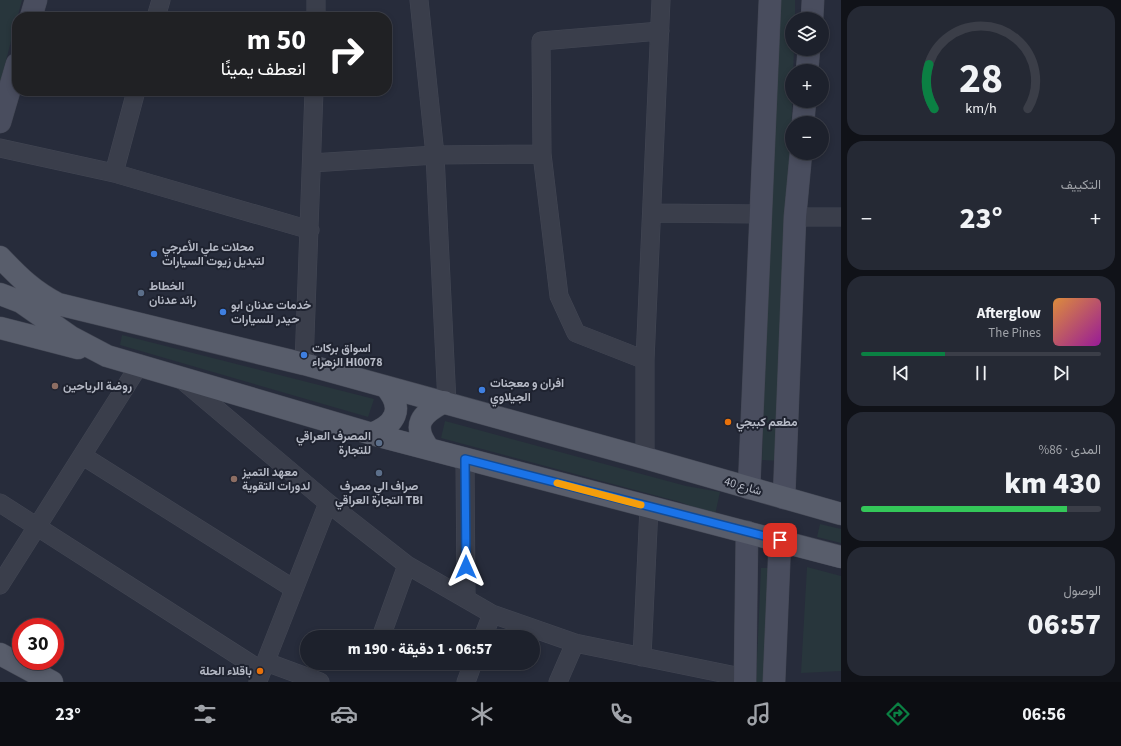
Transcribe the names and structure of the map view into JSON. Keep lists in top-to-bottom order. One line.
{"streets":{"main road":["شارع 40"]},"places":["محلات علي الأعرجي لتبديل زيوت السيارات","الخطاط رائد عدنان","خدمات عدنان ابو حيدر للسيارات","اسواق بركات الزهراء Hl0078","روضة الرياحين","افران و معجنات الجيلاوي","مطعم كببجي","المصرف العراقي للتجارة","صراف الي مصرف التجارة العراقي TBI","معهد التميز لدورات التقوية","باقلاء الحلة"],"page":{"map_buttons":["+","−"],"turn":["50 m","انعطف يمينًا"],"tile":["التكييف",["المدى · 86%","430 km"],["الوصول","06:57"]],"heat":["−","23°","+"],"song":["Afterglow","The Pines"],"limit":"30","trip":"06:57 · 1 دقيقة · 190 m","tabs":["06:56","23°"],"gauge":["28","km/h"]}}
